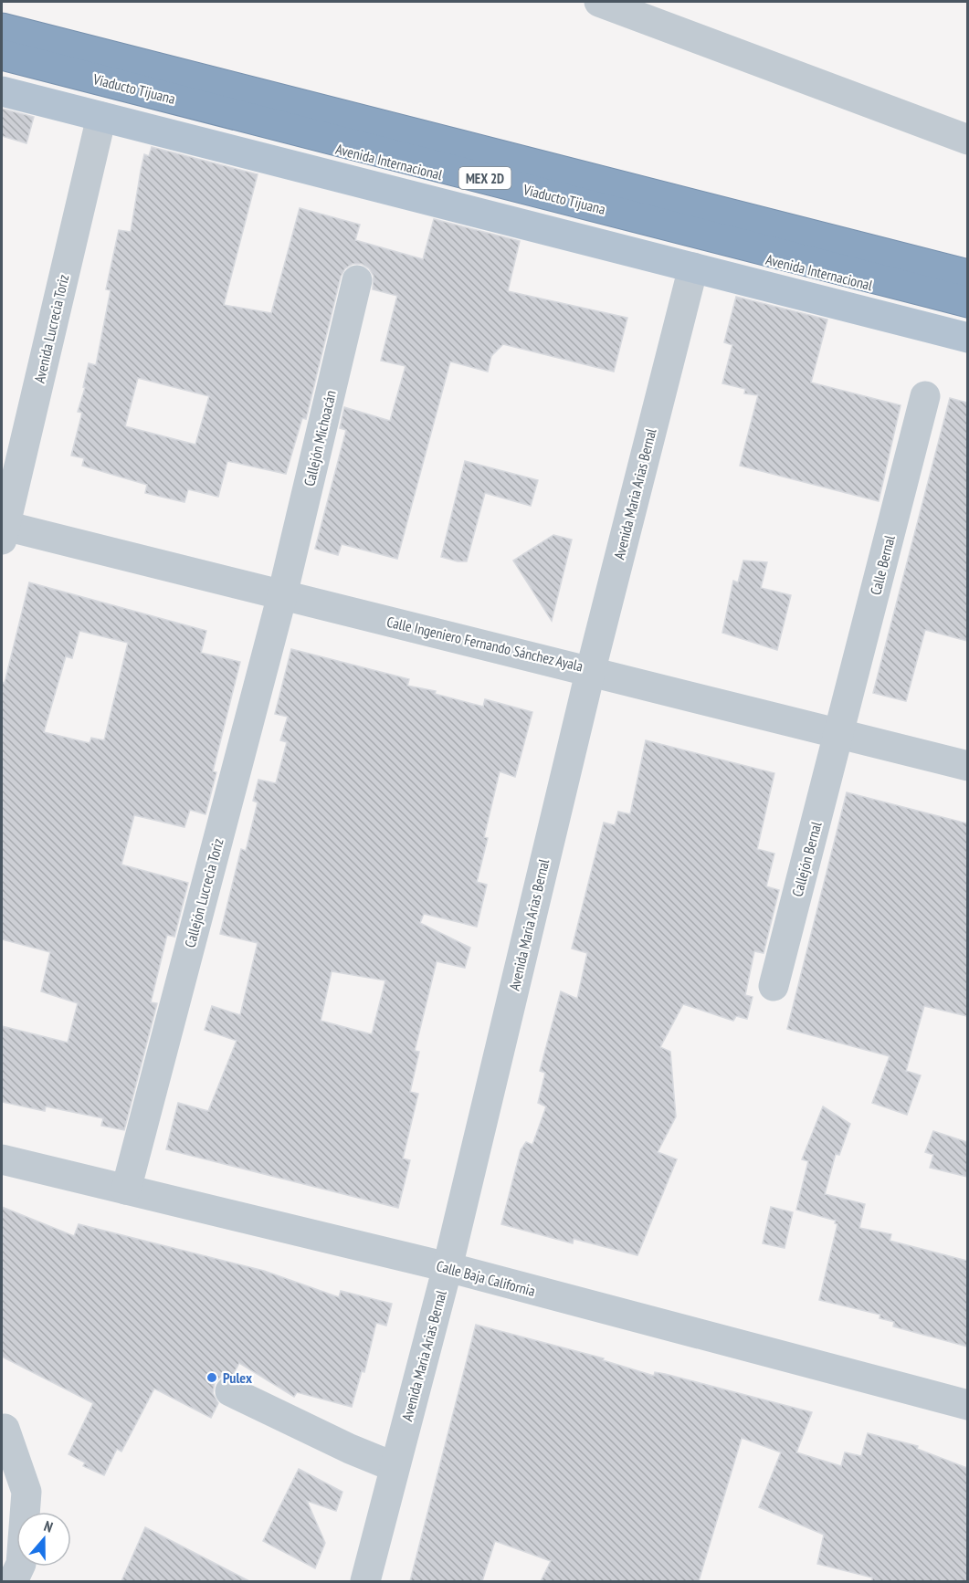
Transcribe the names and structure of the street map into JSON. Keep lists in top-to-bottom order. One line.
{"streets":{"highway":["Viaducto Tijuana","Avenida Internacional","MEX 2D"],"street":["Avenida Lucrecia Toriz","Callejón Michoacán","Avenida Maria Arias Bernal","Calle Bernal","Calle Ingeniero Fernando Sánchez Ayala","Callejón Bernal","Callejón Lucrecia Toriz","Calle Baja California"]},"crossings":[["Avenida Internacional","Avenida Lucrecia Toriz"],["Avenida Internacional","Avenida Maria Arias Bernal"],["Avenida Lucrecia Toriz","Calle Ingeniero Fernando Sánchez Ayala"],["Callejón Michoacán","Calle Ingeniero Fernando Sánchez Ayala"],["Callejón Michoacán","Callejón Lucrecia Toriz"],["Avenida Maria Arias Bernal","Calle Ingeniero Fernando Sánchez Ayala"],["Avenida Maria Arias Bernal","Calle Baja California"],["Calle Bernal","Calle Ingeniero Fernando Sánchez Ayala"],["Calle Bernal","Callejón Bernal"],["Calle Ingeniero Fernando Sánchez Ayala","Callejón Bernal"],["Calle Ingeniero Fernando Sánchez Ayala","Callejón Lucrecia Toriz"],["Callejón Lucrecia Toriz","Calle Baja California"]],"places":["Pulex"],"north":"top"}
